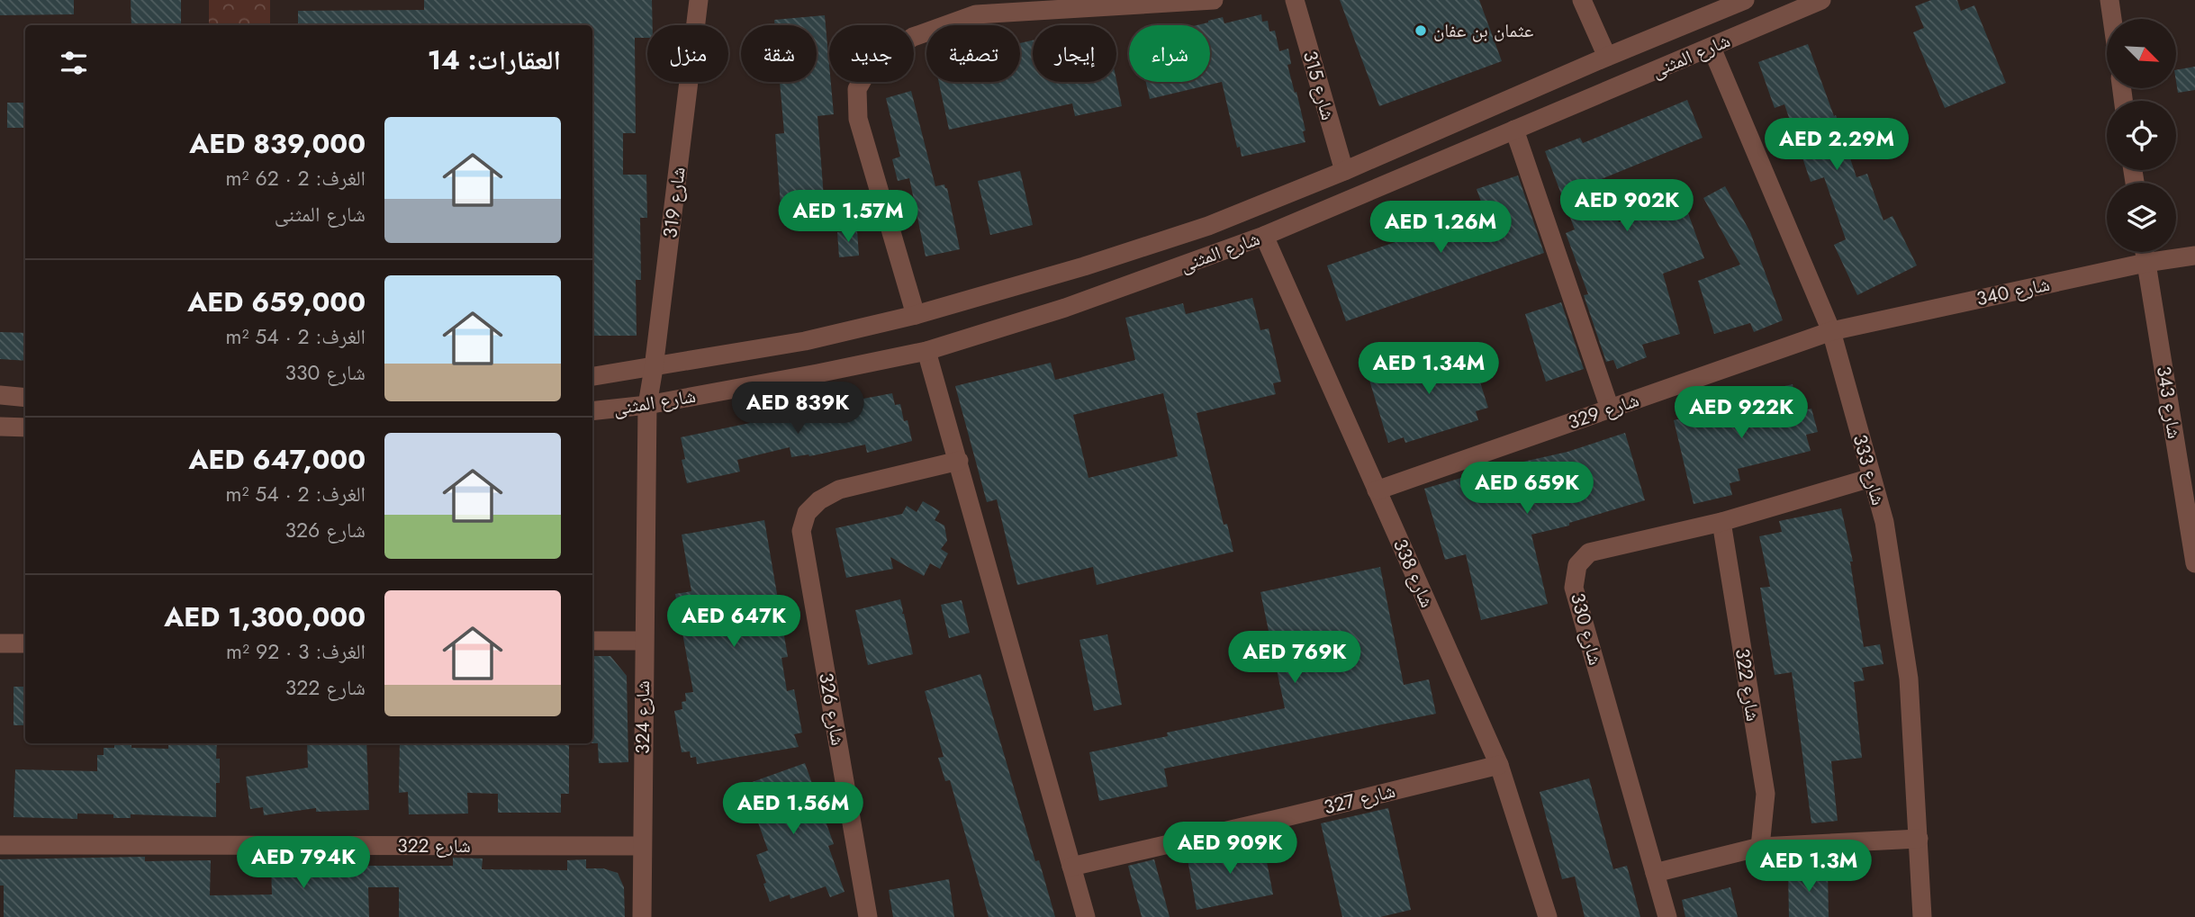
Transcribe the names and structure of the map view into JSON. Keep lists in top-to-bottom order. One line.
{"streets":{"street":["شارع المثنى","شارع 315","شارع 319","شارع 340","شارع 343","شارع 329","شارع 333","شارع 338","شارع 330","شارع 322","شارع 326","شارع 324","شارع 327"]},"crossings":[["شارع المثنى","شارع 315"],["شارع المثنى","شارع 319"],["شارع المثنى","شارع 333"],["شارع المثنى","شارع 338"],["شارع المثنى","شارع 324"],["شارع 319","شارع 324"],["شارع 340","شارع 343"],["شارع 340","شارع 329"],["شارع 340","شارع 333"],["شارع 329","شارع 333"],["شارع 329","شارع 338"],["شارع 333","شارع 330"],["شارع 338","شارع 327"],["شارع 330","شارع 322"],["شارع 322","شارع 324"]],"places":["عثمان بن عفان"],"north":"bottom right","page":{"chip":["شراء","إيجار","تصفية","جديد","شقة","منزل"],"heading":"العقارات: 14","list":[{"name":"AED 839,000","note":"الغرف: 2 · 62 m² · شارع المثنى"},{"name":"AED 659,000","note":"الغرف: 2 · 54 m² · شارع 330"},{"name":"AED 647,000","note":"الغرف: 2 · 54 m² · شارع 326"},{"name":"AED 1,300,000","note":"الغرف: 3 · 92 m² · شارع 322"}],"price":["AED 2.29M","AED 902K","AED 1.57M","AED 1.26M","AED 1.34M","AED 839K","AED 922K","AED 659K","AED 647K","AED 769K","AED 1.56M","AED 909K","AED 794K","AED 1.3M"]}}
